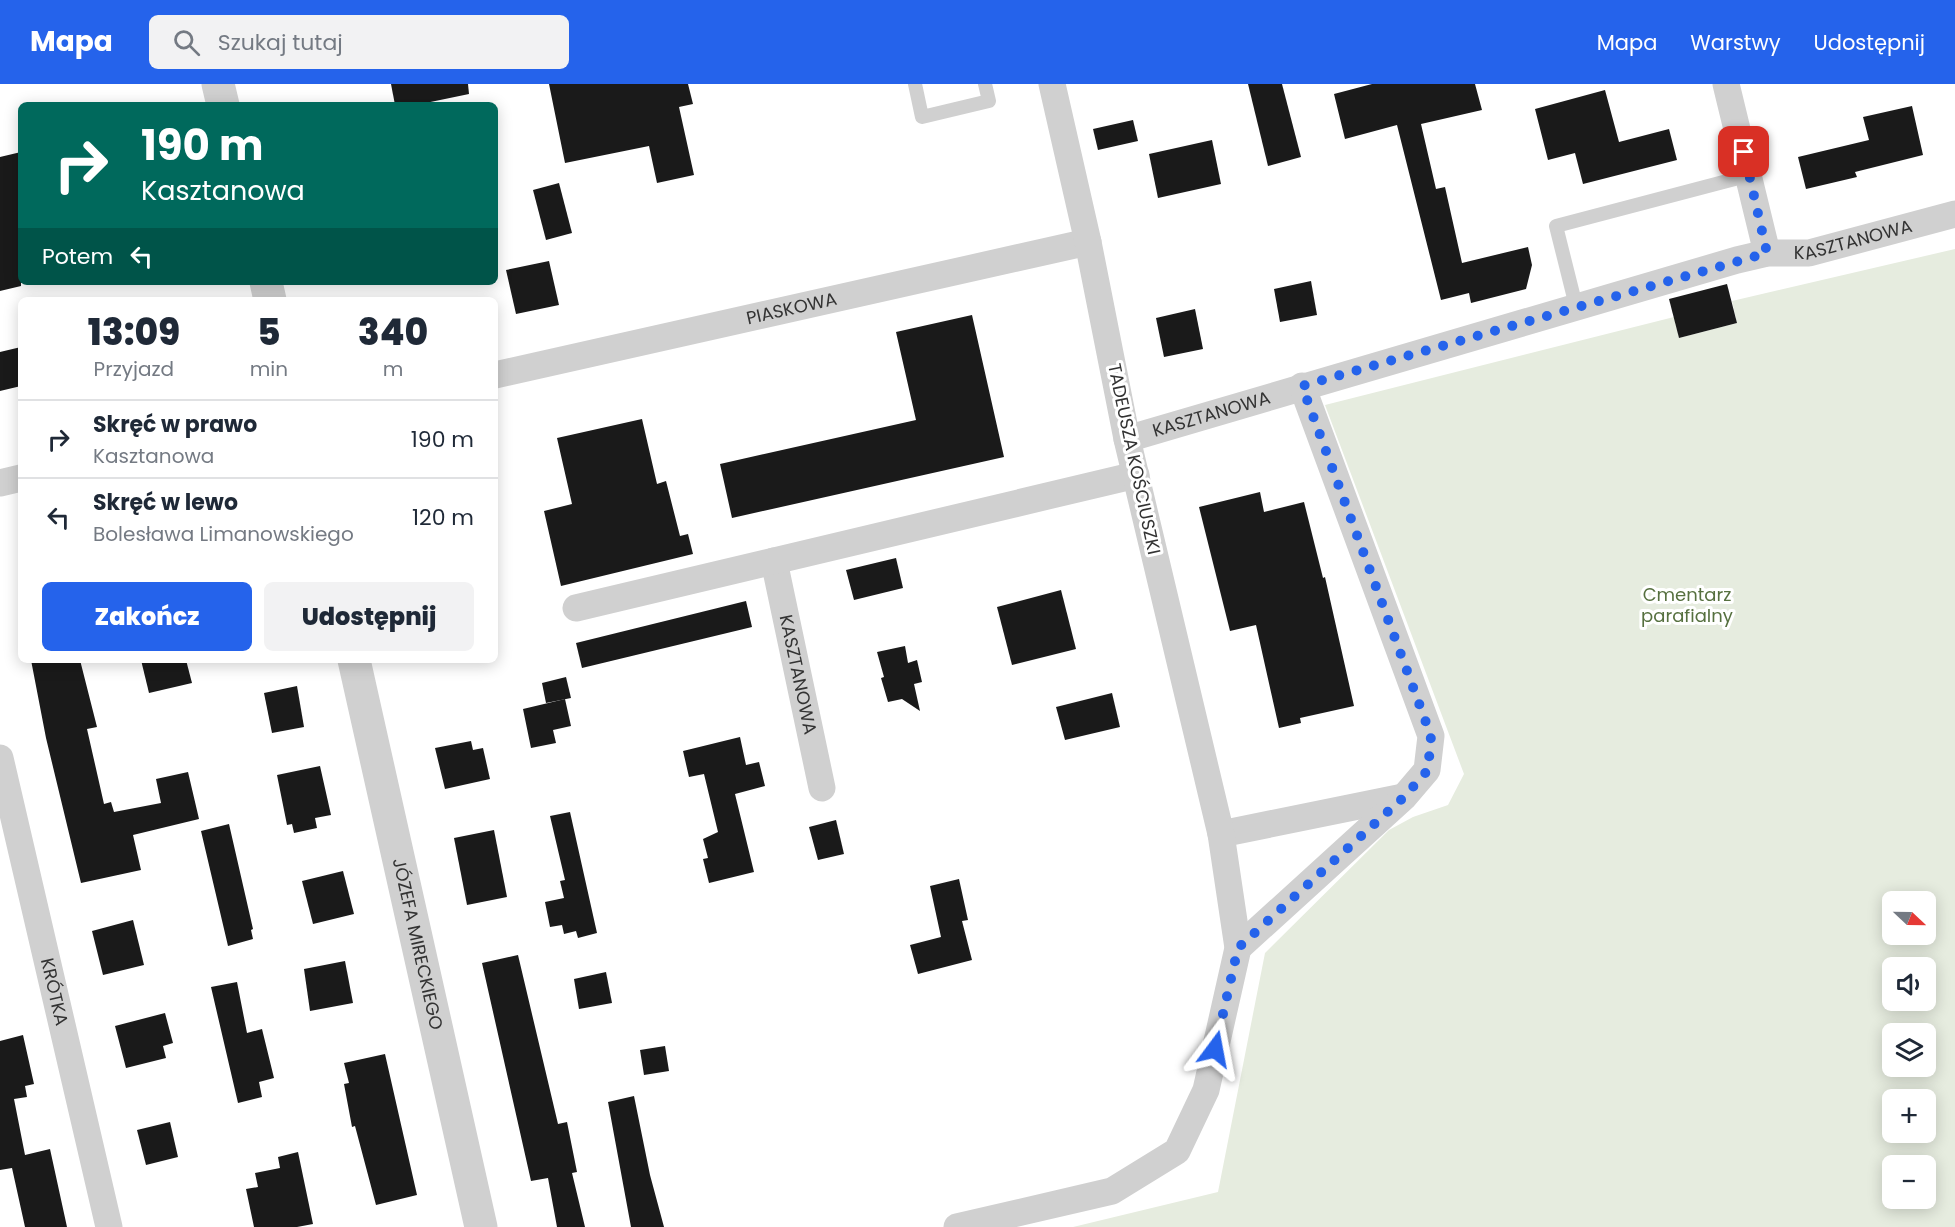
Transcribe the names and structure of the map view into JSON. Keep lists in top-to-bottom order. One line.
{"streets":{"street":["KASZTANOWA","PIASKOWA","TADEUSZA KOŚCIUSZKI","JÓZEFA MIRECKIEGO","KRÓTKA"]},"crossings":[["KASZTANOWA","TADEUSZA KOŚCIUSZKI"],["PIASKOWA","TADEUSZA KOŚCIUSZKI"]],"parks":["Cmentarz parafialny"],"north":"right","page":{"header":"Mapa","search":"Szukaj tutaj","nav":["Mapa","Warstwy","Udostępnij"],"turn":["190 m","Kasztanowa"],"then":"Potem","eta":["13:09","Przyjazd","5","min","340","m"],"list":[{"name":"Skręć w prawo","note":"Kasztanowa","value":"190 m"},{"name":"Skręć w lewo","note":"Bolesława Limanowskiego","value":"120 m"}],"buttons":["Zakończ","Udostępnij"],"map_buttons":["+","−"]}}
